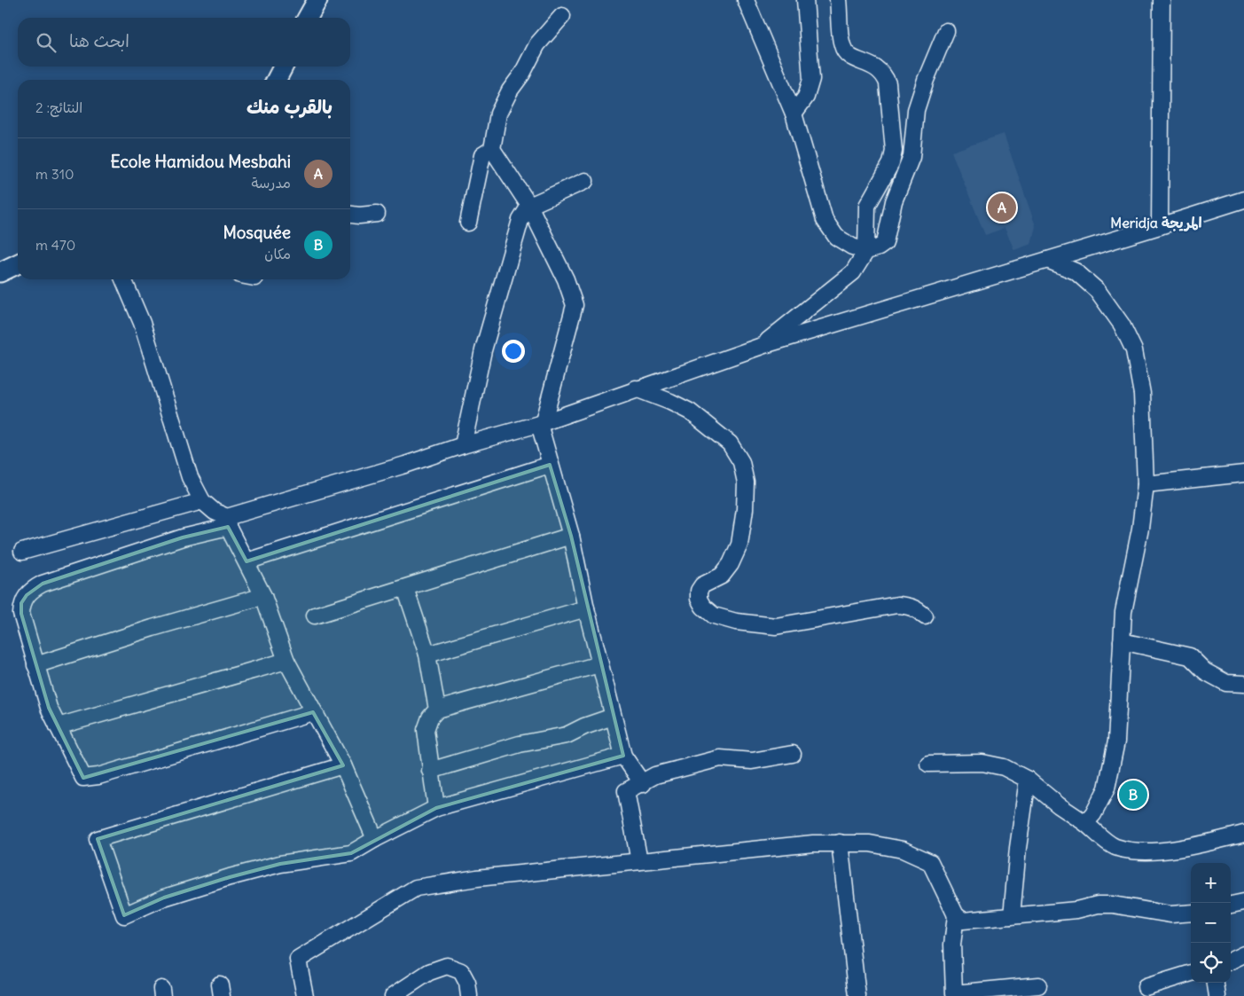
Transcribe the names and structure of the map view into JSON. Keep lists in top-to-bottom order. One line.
{"districts":["Meridja المريجة"],"page":{"search":"ابحث هنا","heading":["بالقرب منك","النتائج: 2"],"list":[{"mark":"A","name":"Ecole Hamidou Mesbahi","note":"مدرسة","value":"310 m"},{"mark":"B","name":"Mosquée","note":"مكان","value":"470 m"}],"pins":["A","B"],"map_buttons":["+","−"]}}
